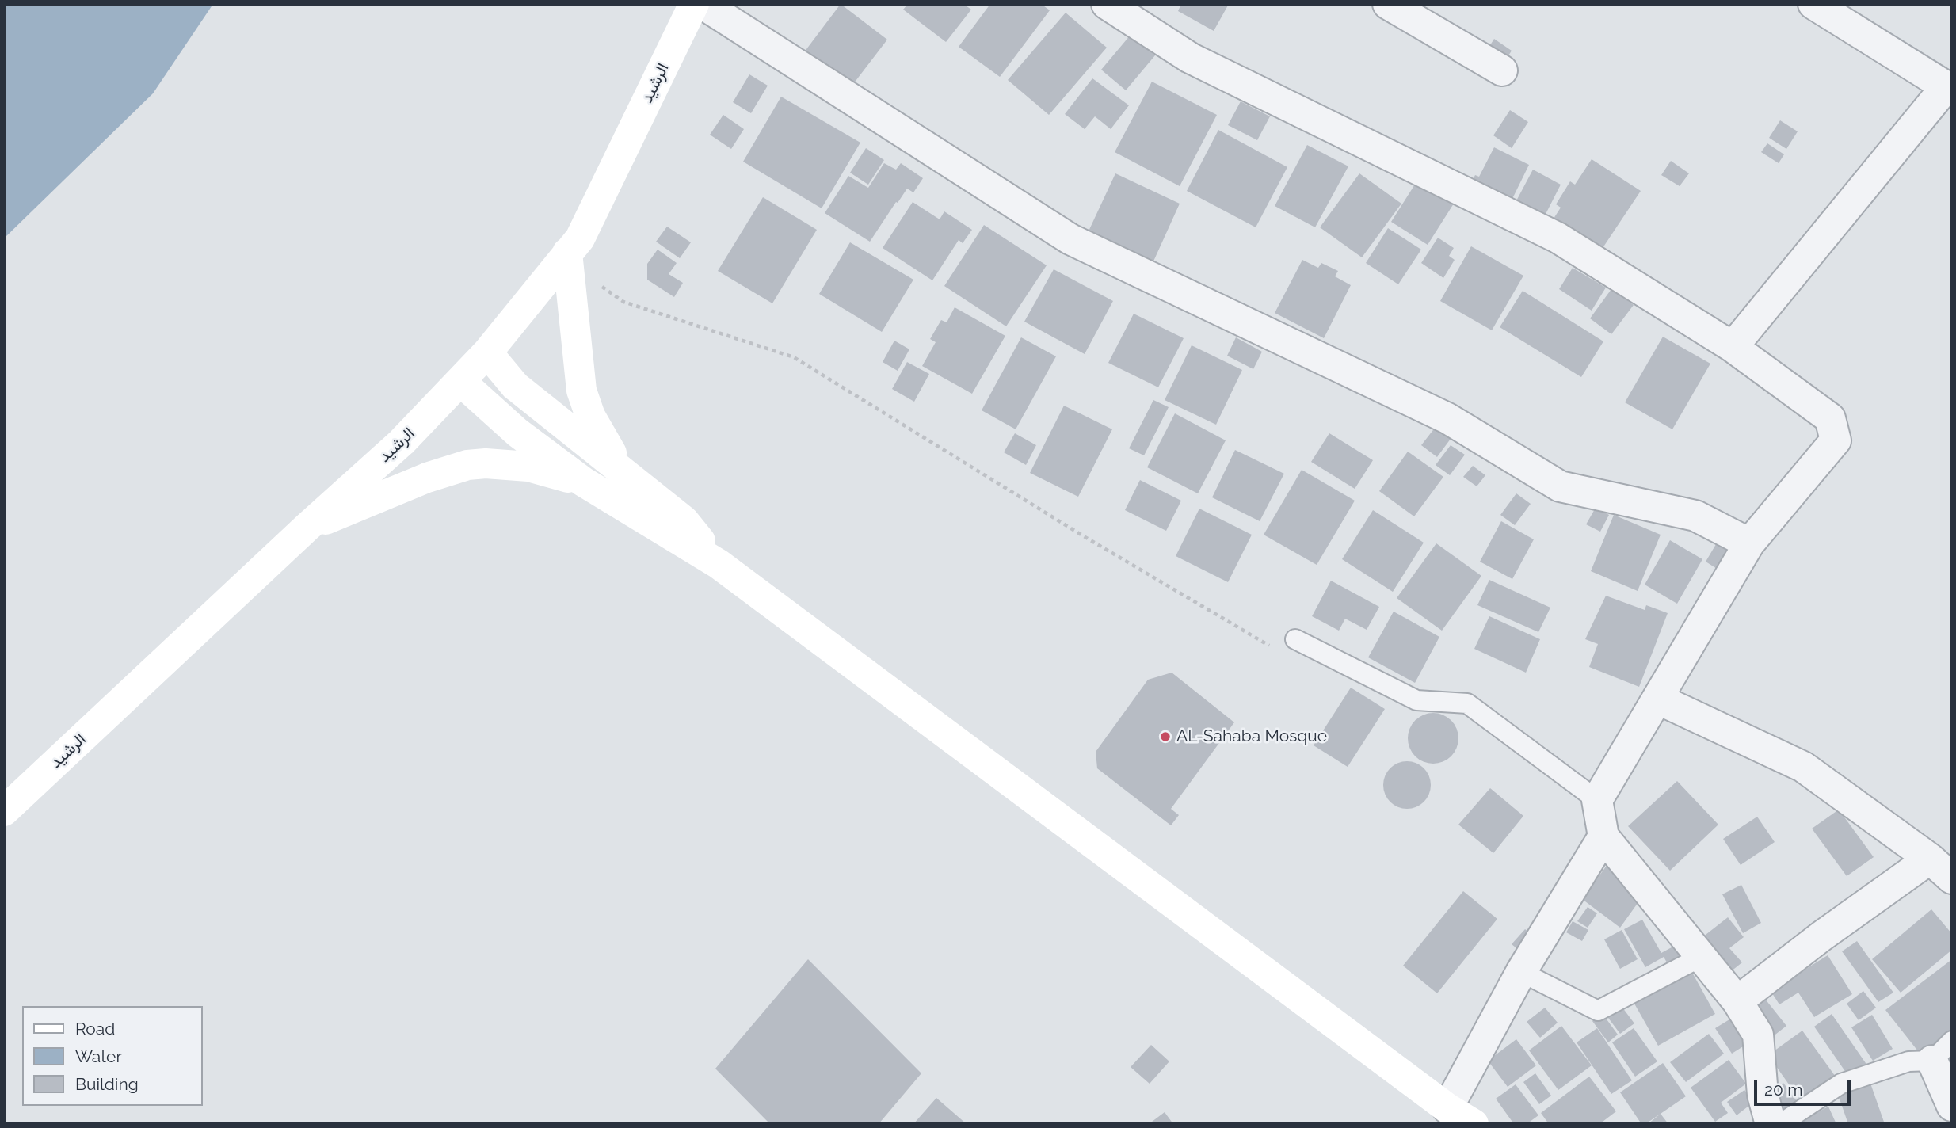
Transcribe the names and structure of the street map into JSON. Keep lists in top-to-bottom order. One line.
{"streets":{"street":["الرشيد"]},"places":["AL-Sahaba Mosque"],"legend":["Road","Water","Building"],"scale_bar":"20 m"}
